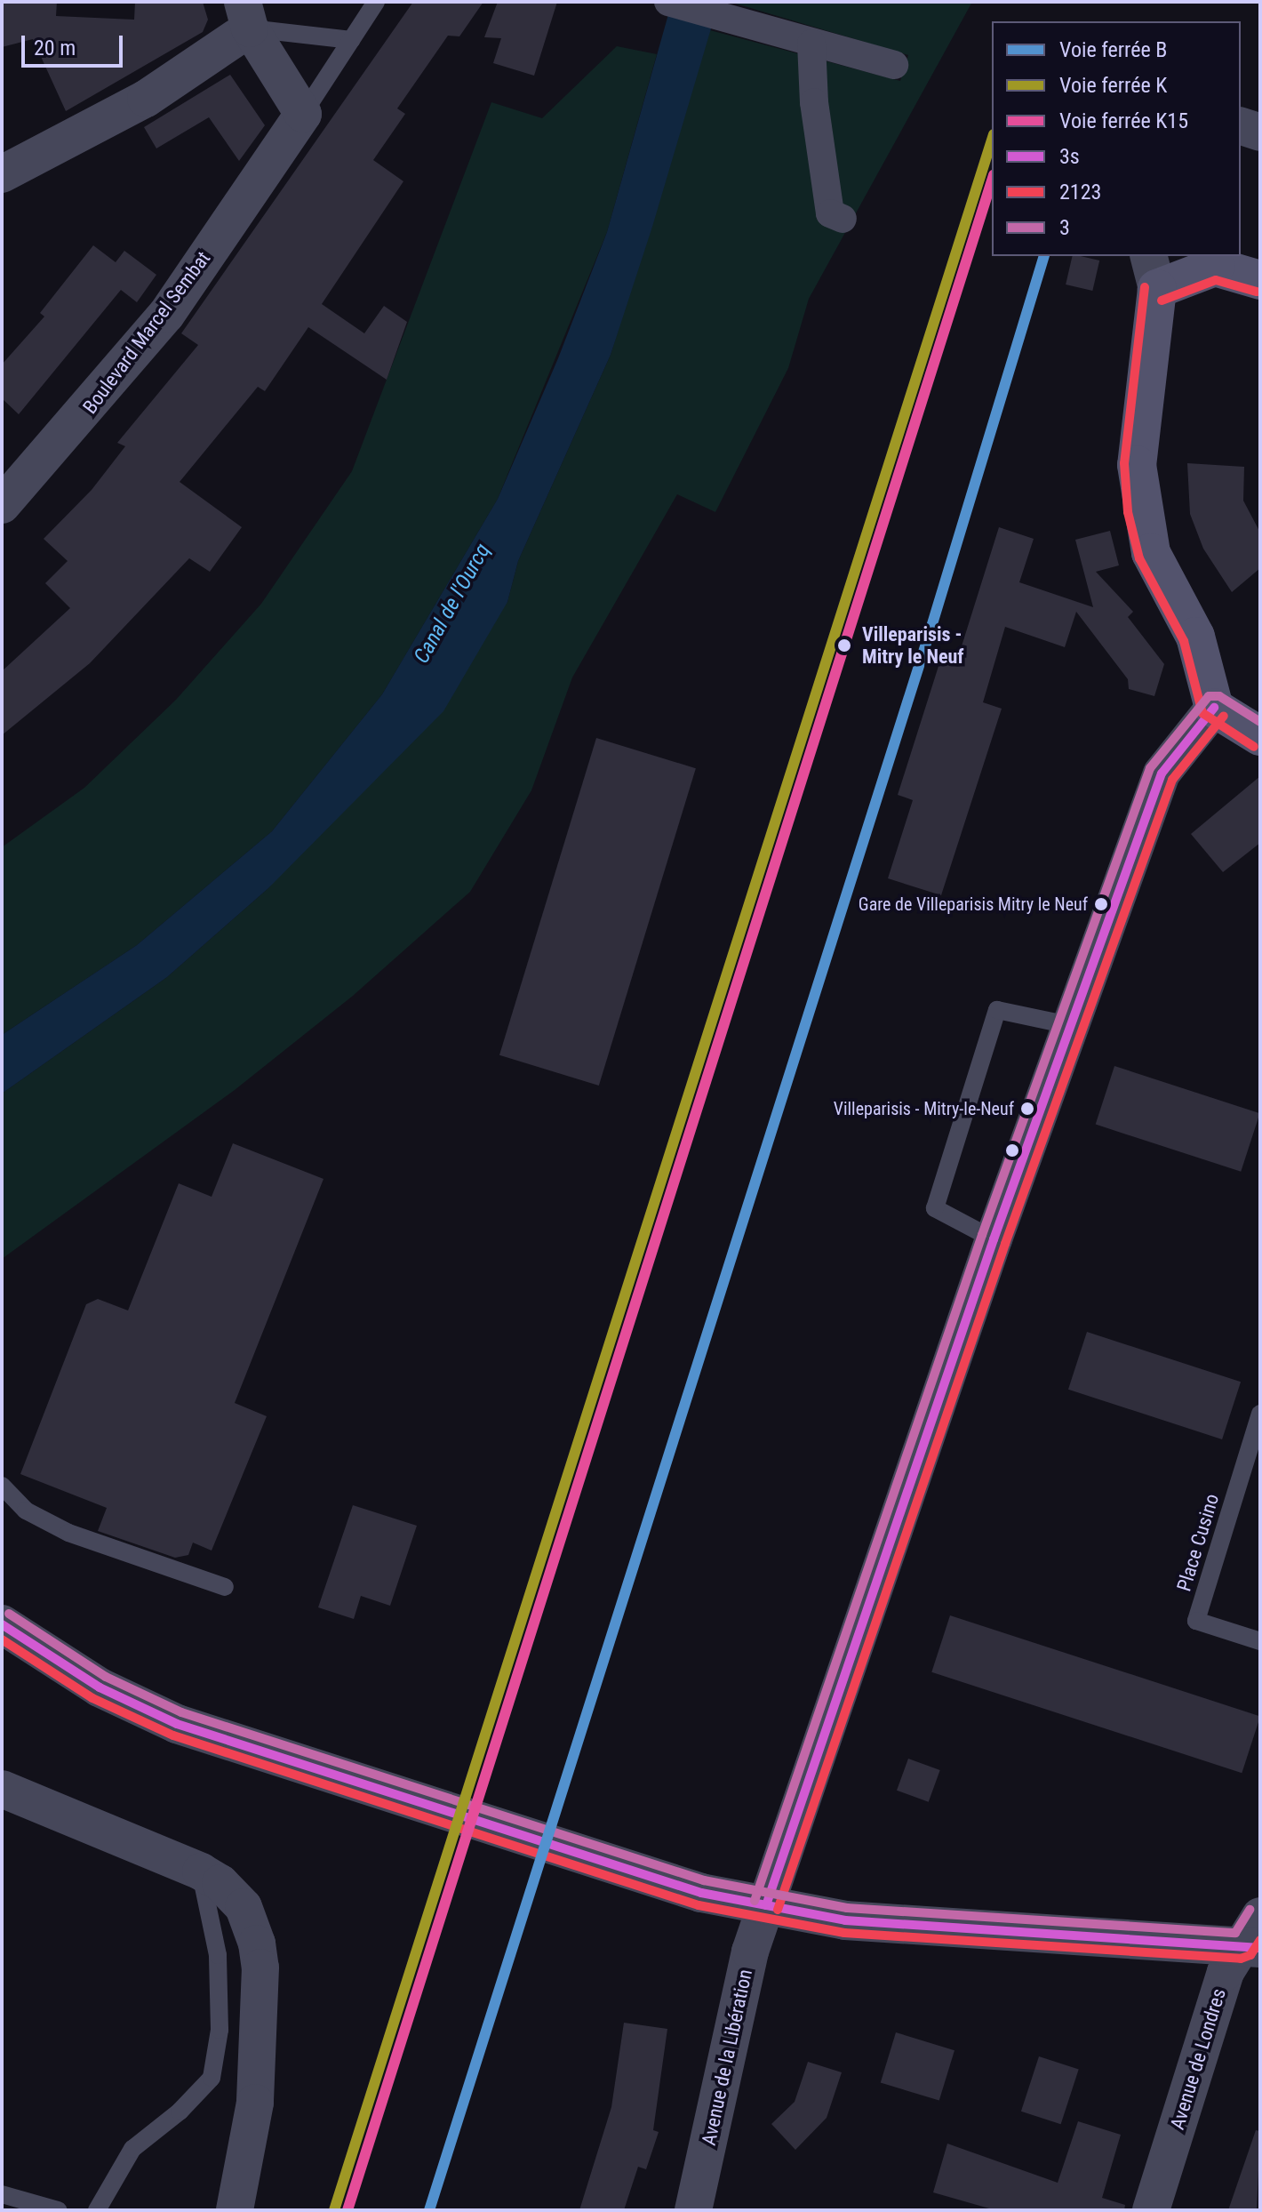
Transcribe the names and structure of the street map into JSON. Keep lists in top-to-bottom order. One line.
{"streets":{"street":["Boulevard Marcel Sembat","Avenue de la Libération","Avenue de Londres"],"lane":["Place Cusino"]},"water":["Canal de l'Ourcq"],"places":["Villeparisis - Mitry le Neuf","Gare de Villeparisis Mitry le Neuf","Villeparisis - Mitry-le-Neuf"],"lines":["rail line K","rail line K15","rail line B","transit line 2123","transit line 3","transit line 3s"],"legend":["Voie ferrée B","Voie ferrée K","Voie ferrée K15","3s","2123","3"],"scale_bar":"20 m"}
